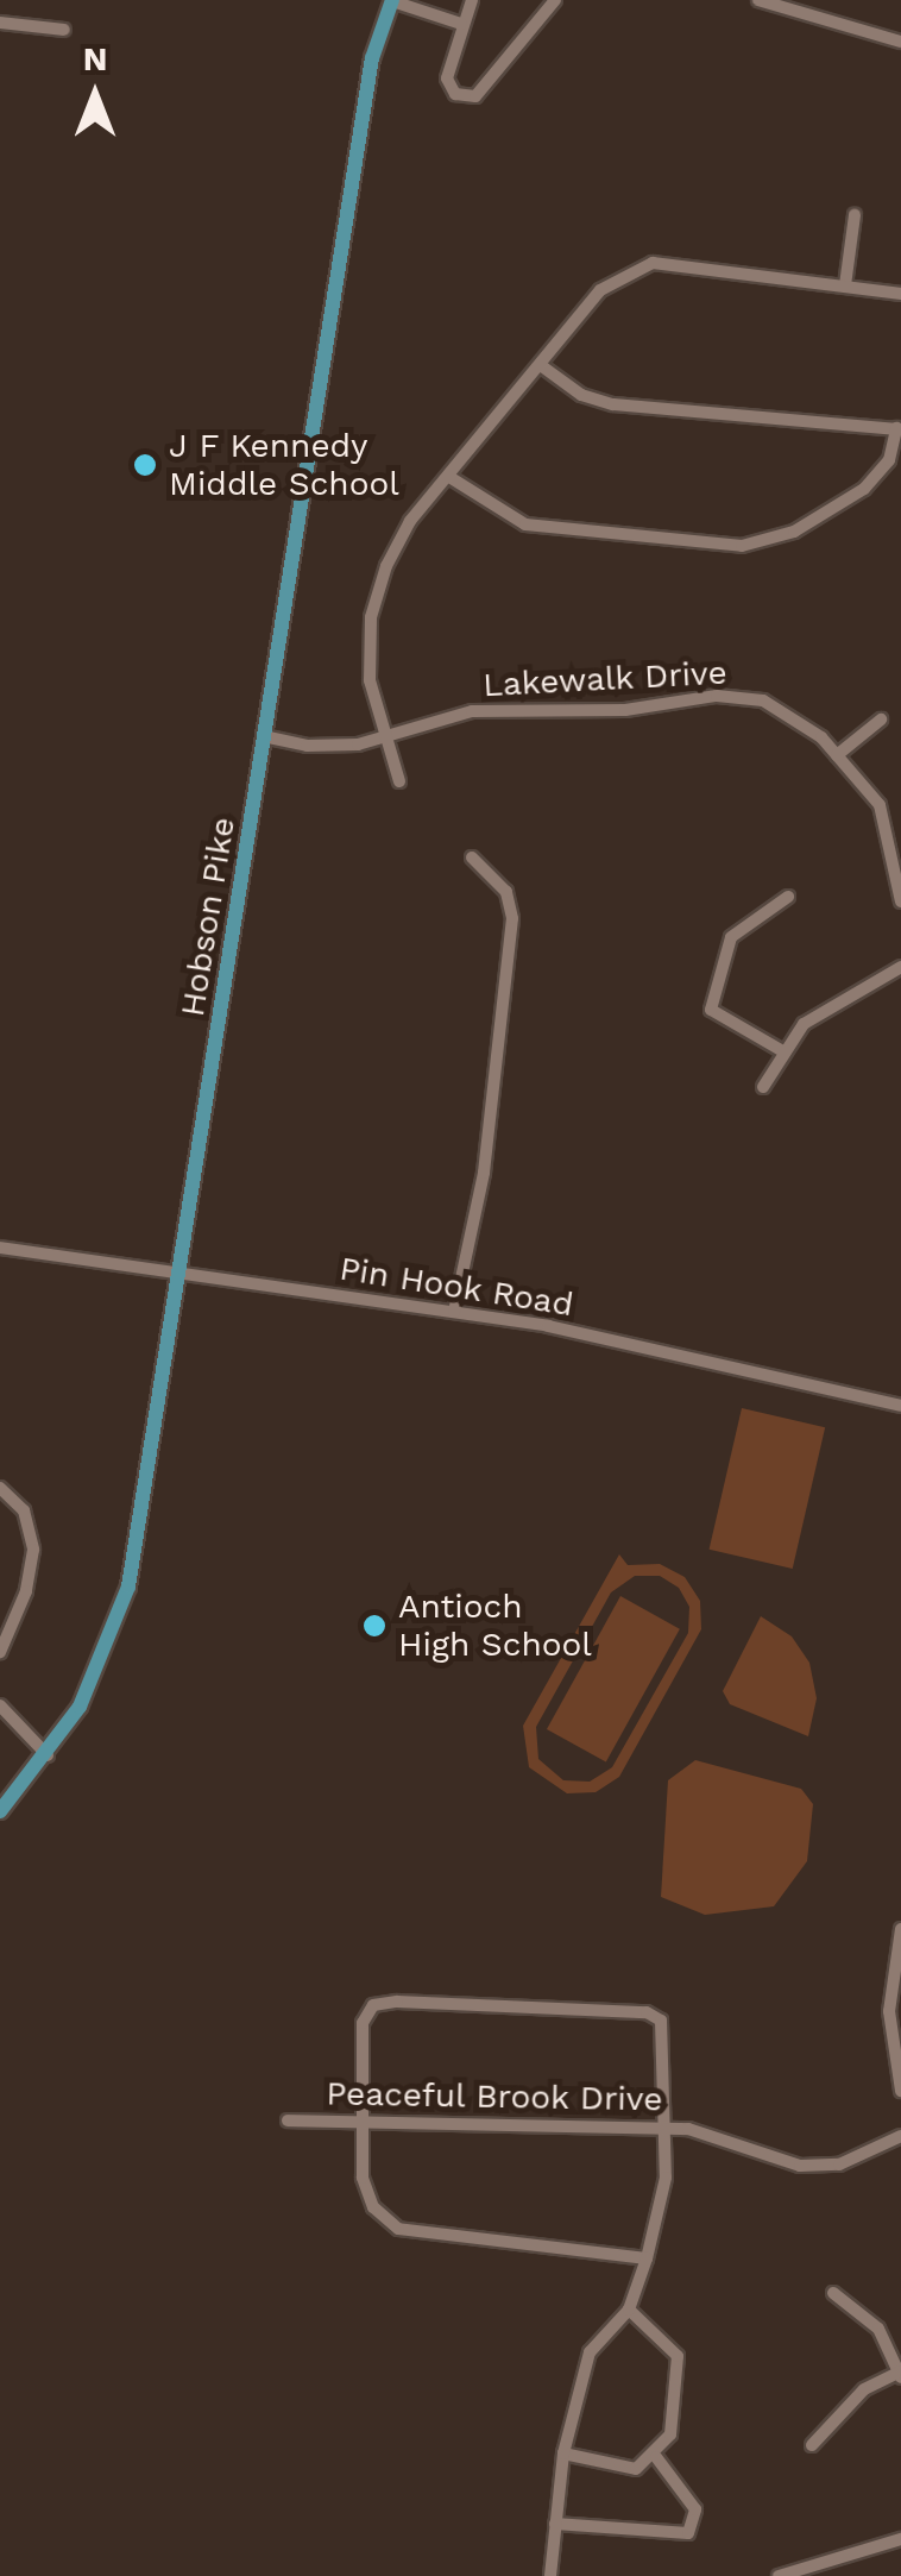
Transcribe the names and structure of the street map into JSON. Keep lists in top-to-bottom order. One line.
{"streets":{"main road":["Hobson Pike"],"street":["Lakewalk Drive","Pin Hook Road","Peaceful Brook Drive"]},"crossings":[["Lakewalk Drive","Hobson Pike"],["Hobson Pike","Pin Hook Road"]],"places":["J F Kennedy Middle School","Antioch High School"],"north":"top"}
